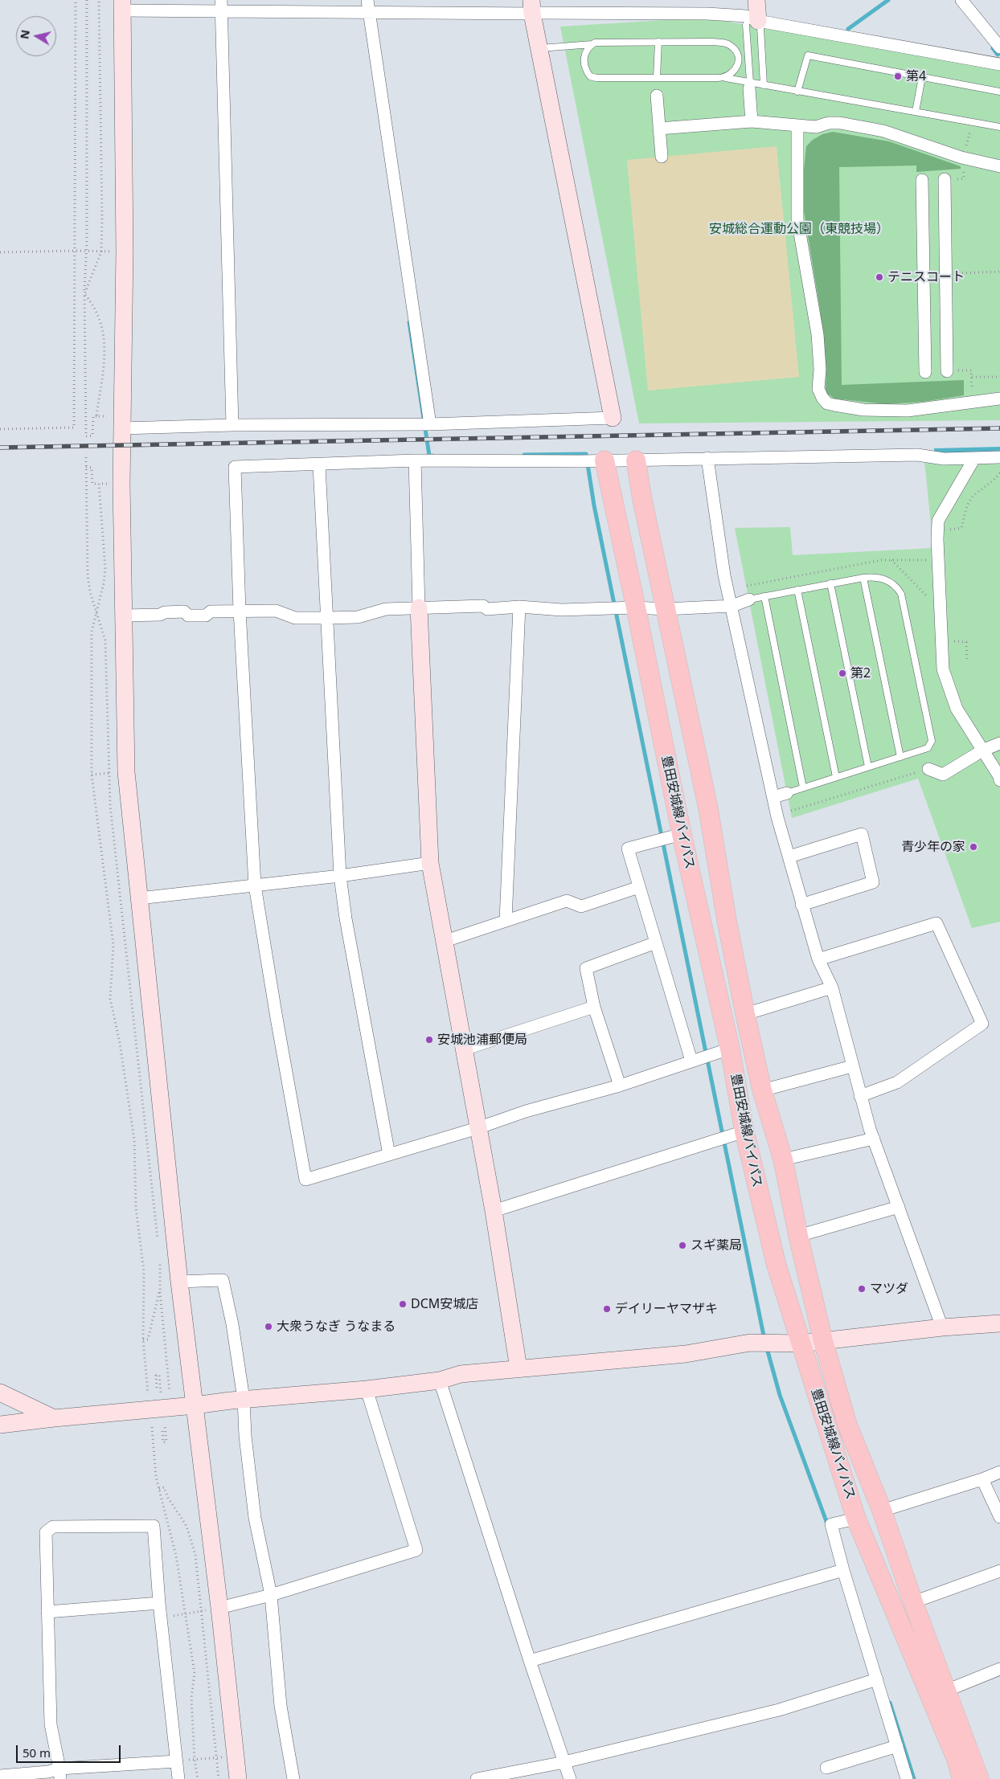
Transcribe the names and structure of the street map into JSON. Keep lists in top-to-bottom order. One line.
{"streets":{"main road":["豊田安城線バイパス"]},"parks":["安城総合運動公園（東競技場）"],"places":["第4","テニスコート","第2","青少年の家","安城池浦郵便局","スギ薬局","マツダ","DCM安城店","デイリーヤマザキ","大衆うなぎ うなまる"],"scale_bar":"50 m","north":"left"}
